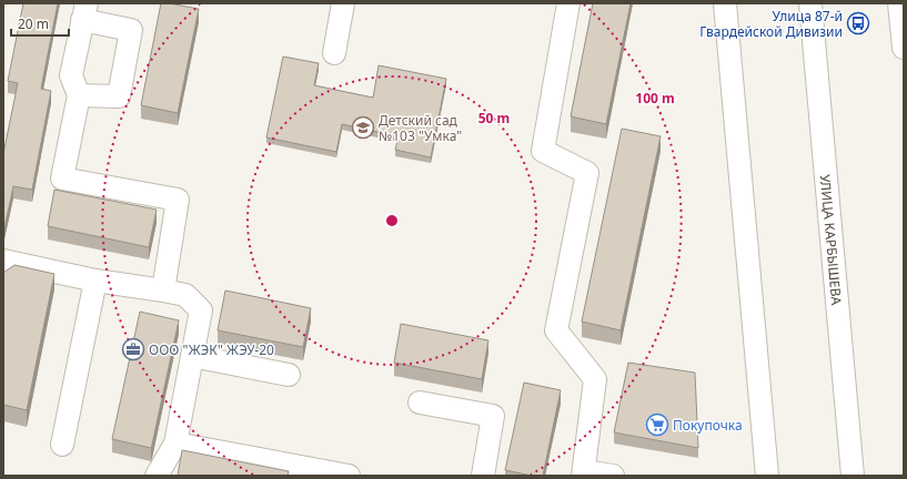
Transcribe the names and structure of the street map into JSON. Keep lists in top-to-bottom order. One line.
{"streets":{"street":["УЛИЦА КАРБЫШЕВА"]},"places":{"bus stop":["Улица 87-й Гвардейской Дивизии"],"school or university":["Детский сад №103 \"Умка\""],"office":["ООО \"ЖЭК\" ЖЭУ-20"],"supermarket":["Покупочка"]},"scale_bar":"20 m","rings":["100 m","50 m"]}
